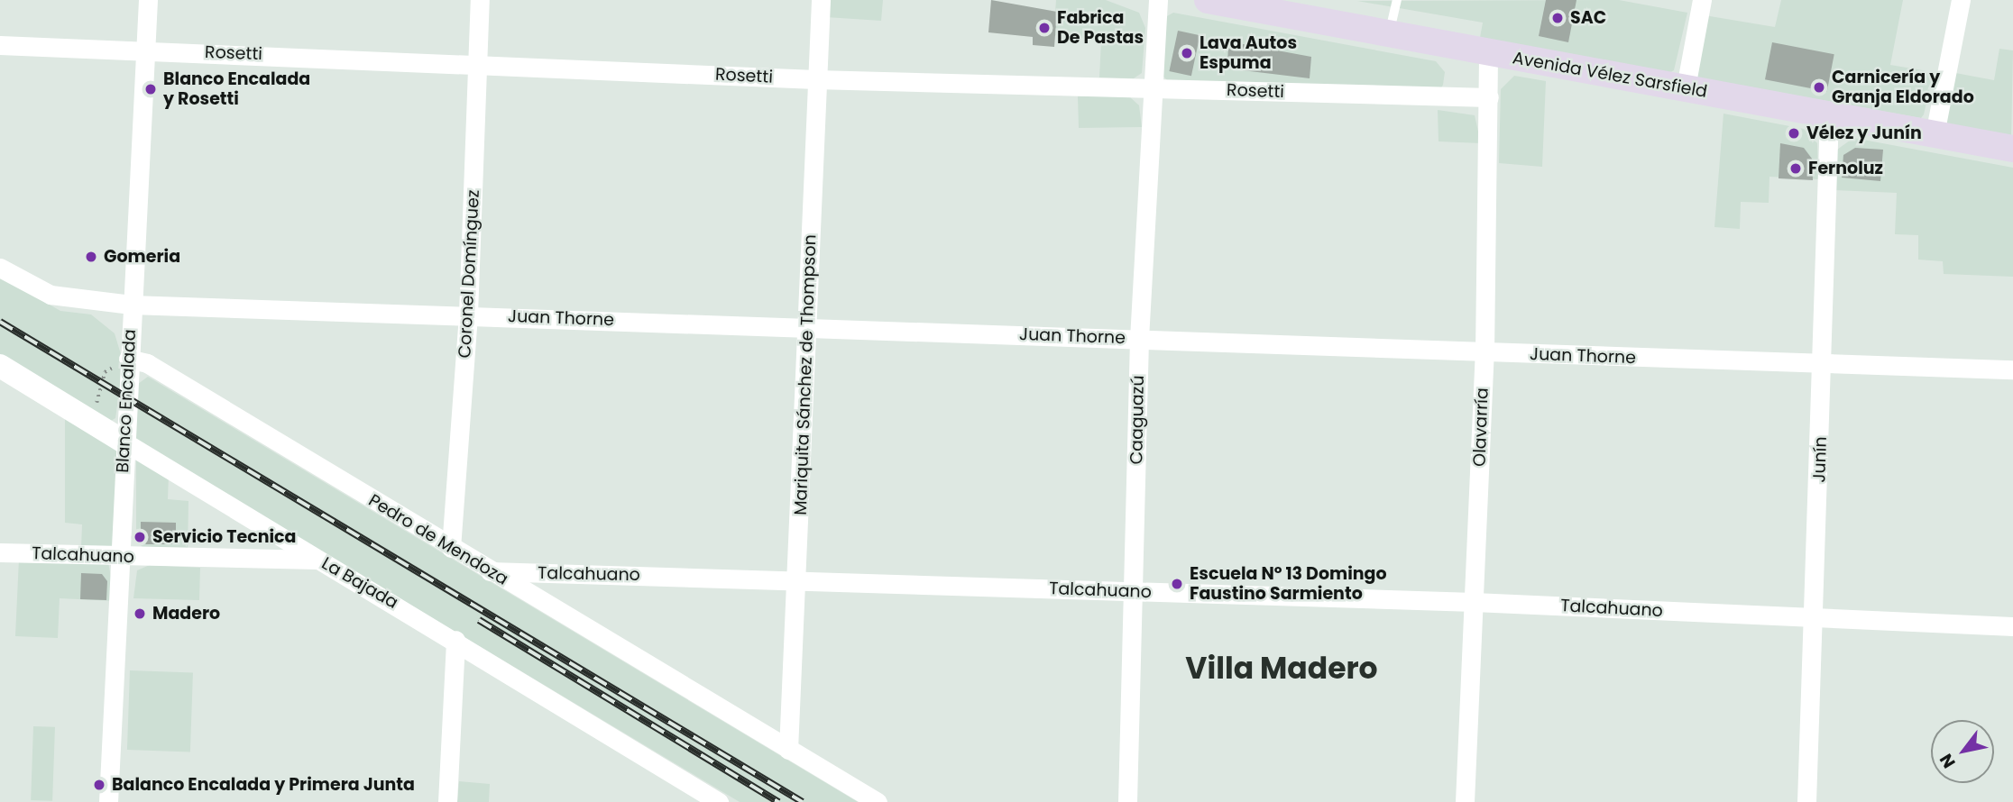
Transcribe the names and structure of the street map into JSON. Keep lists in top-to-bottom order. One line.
{"streets":{"main road":["Avenida Vélez Sarsfield"],"street":["Rosetti","Coronel Domínguez","Juan Thorne","Mariquita Sánchez de Thompson","Blanco Encalada","Caaguazú","Olavarría","Junín","Pedro de Mendoza","Talcahuano","La Bajada"]},"crossings":[["Rosetti","Coronel Domínguez"],["Rosetti","Mariquita Sánchez de Thompson"],["Rosetti","Blanco Encalada"],["Rosetti","Caaguazú"],["Rosetti","Olavarría"],["Avenida Vélez Sarsfield","Olavarría"],["Avenida Vélez Sarsfield","Junín"],["Coronel Domínguez","Juan Thorne"],["Coronel Domínguez","Pedro de Mendoza"],["Juan Thorne","Mariquita Sánchez de Thompson"],["Juan Thorne","Blanco Encalada"],["Juan Thorne","Caaguazú"],["Juan Thorne","Olavarría"],["Juan Thorne","Junín"],["Mariquita Sánchez de Thompson","Pedro de Mendoza"],["Mariquita Sánchez de Thompson","Talcahuano"],["Blanco Encalada","Pedro de Mendoza"],["Blanco Encalada","Talcahuano"],["Blanco Encalada","La Bajada"],["Caaguazú","Talcahuano"],["Olavarría","Talcahuano"],["Junín","Talcahuano"],["Pedro de Mendoza","Talcahuano"],["Talcahuano","La Bajada"]],"districts":["Villa Madero"],"places":["SAC","Fabrica De Pastas","Lava Autos Espuma","Carnicería y Granja Eldorado","Blanco Encalada y Rosetti","Vélez y Junín","Fernoluz","Gomeria","Servicio Tecnica","Escuela Nº 13 Domingo Faustino Sarmiento","Madero","Balanco Encalada y Primera Junta"],"north":"bottom left"}
